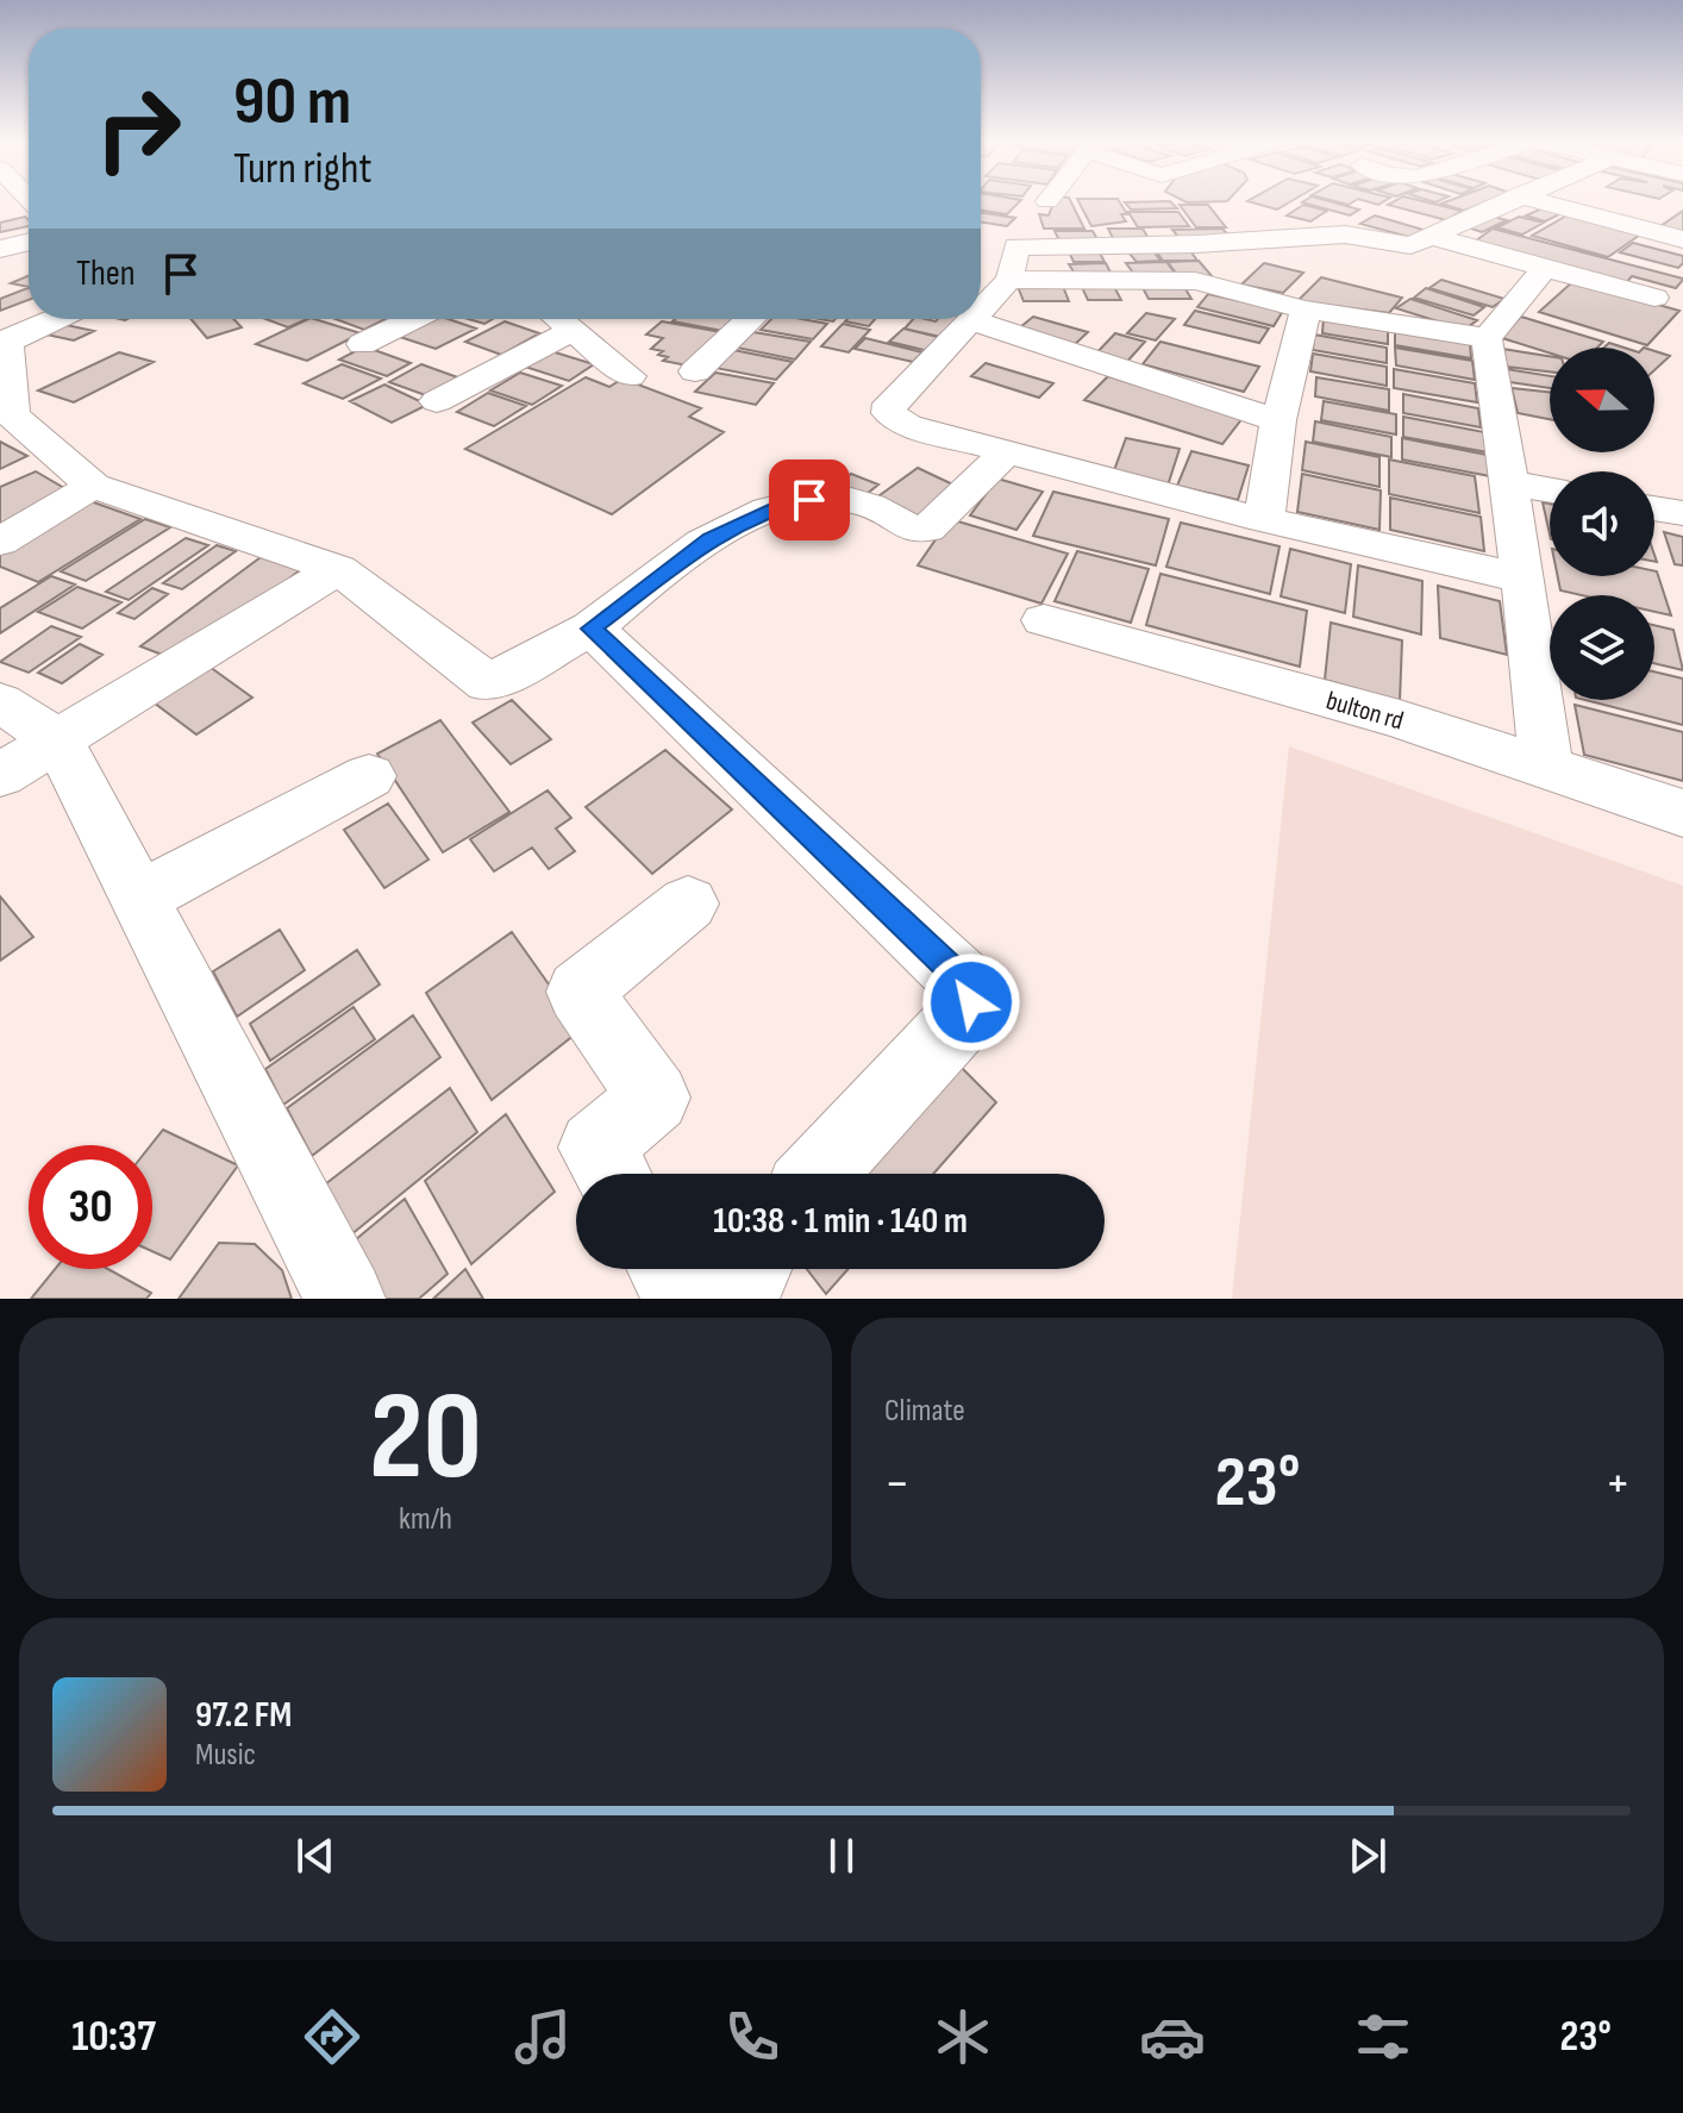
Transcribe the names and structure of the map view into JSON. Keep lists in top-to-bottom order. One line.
{"streets":{"street":["bulton rd"]},"north":"left","page":{"turn":["90 m","Turn right"],"then":"Then","limit":"30","trip":"10:38 · 1 min · 140 m","tile":[["20","km/h"],"Climate"],"heat":["−","23°","+"],"song":["97.2 FM","Music"],"tabs":["10:37","23°"]}}
